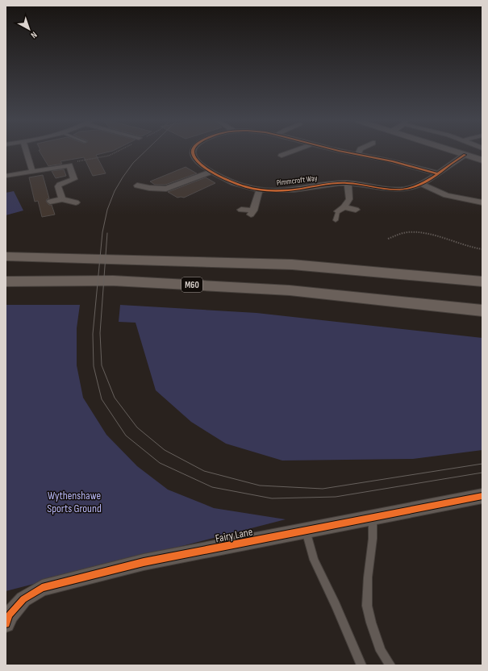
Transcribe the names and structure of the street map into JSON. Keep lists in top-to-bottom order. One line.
{"streets":{"highway":["M60"],"street":["Pimmcroft Way","Fairy Lane"]},"parks":["Wythenshawe Sports Ground"],"north":"bottom right"}
